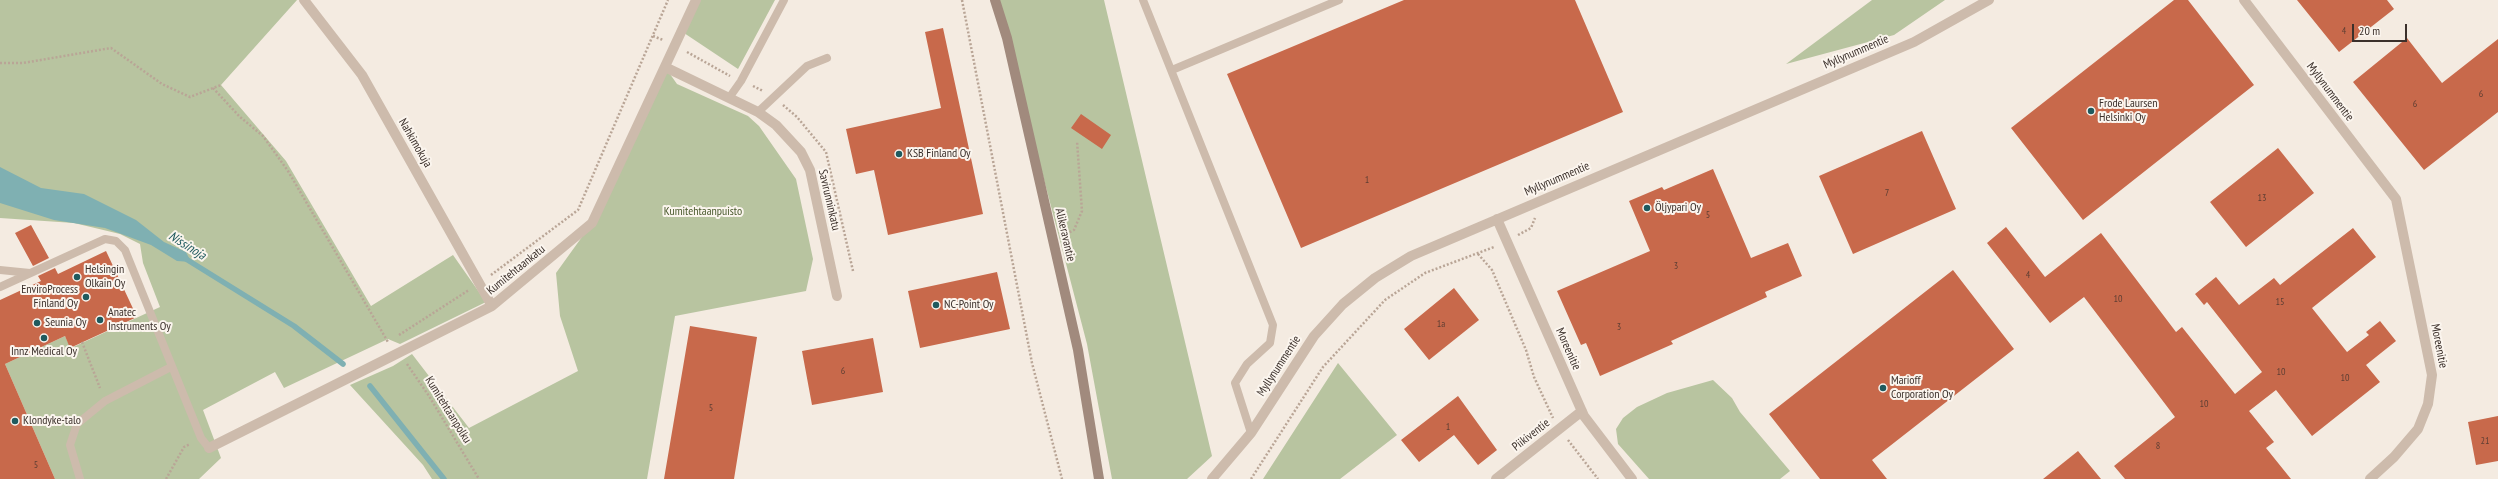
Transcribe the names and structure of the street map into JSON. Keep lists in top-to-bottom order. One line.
{"streets":{"street":["Myllynummentie","Nahkimokuja","Savirunninkatu","Alikeravantie","Kumitehtaankatu","Moreenitie","Piikiventie"],"path":["Kumitehtaanpolku"]},"crossings":[["Myllynummentie","Moreenitie"],["Nahkimokuja","Kumitehtaankatu"],["Savirunninkatu","Kumitehtaankatu"],["Kumitehtaankatu","Kumitehtaanpolku"],["Moreenitie","Piikiventie"]],"water":["Nissinoja"],"parks":["Kumitehtaanpuisto"],"places":["Frode Laursen Helsinki Oy","KSB Finland Oy","Öljypari Oy","Helsingin Olkain Oy","EnviroProcess Finland Oy","NC-Point Oy","Anatec Instruments Oy","Seunia Oy","Innz Medical Oy","Marioff Corporation Oy","Klondyke-talo"],"house_numbers":["4","6","6","1","7","13","5","3","4","10","15","1a","3","6","10","10","10","5","1","21","8","5"],"scale_bar":"20 m"}
